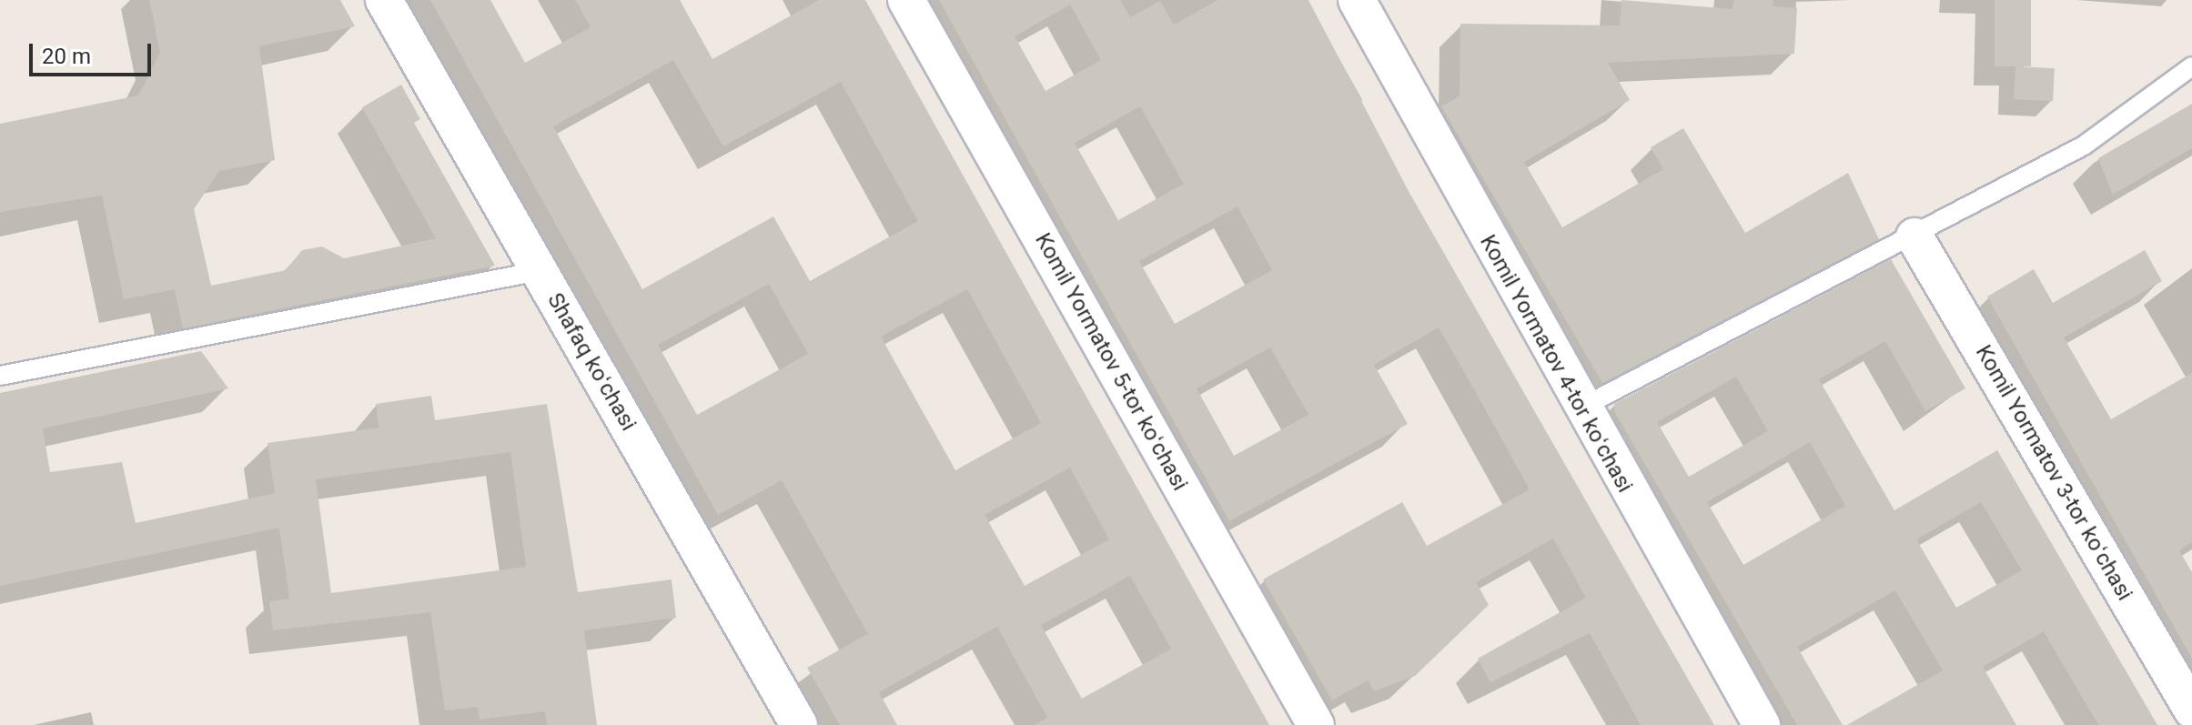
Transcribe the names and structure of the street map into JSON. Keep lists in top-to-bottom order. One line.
{"streets":{"street":["Shafaq koʻchasi","Komil Yormatov 5-tor koʻchasi","Komil Yormatov 4-tor koʻchasi","Komil Yormatov 3-tor koʻchasi"]},"scale_bar":"20 m"}
